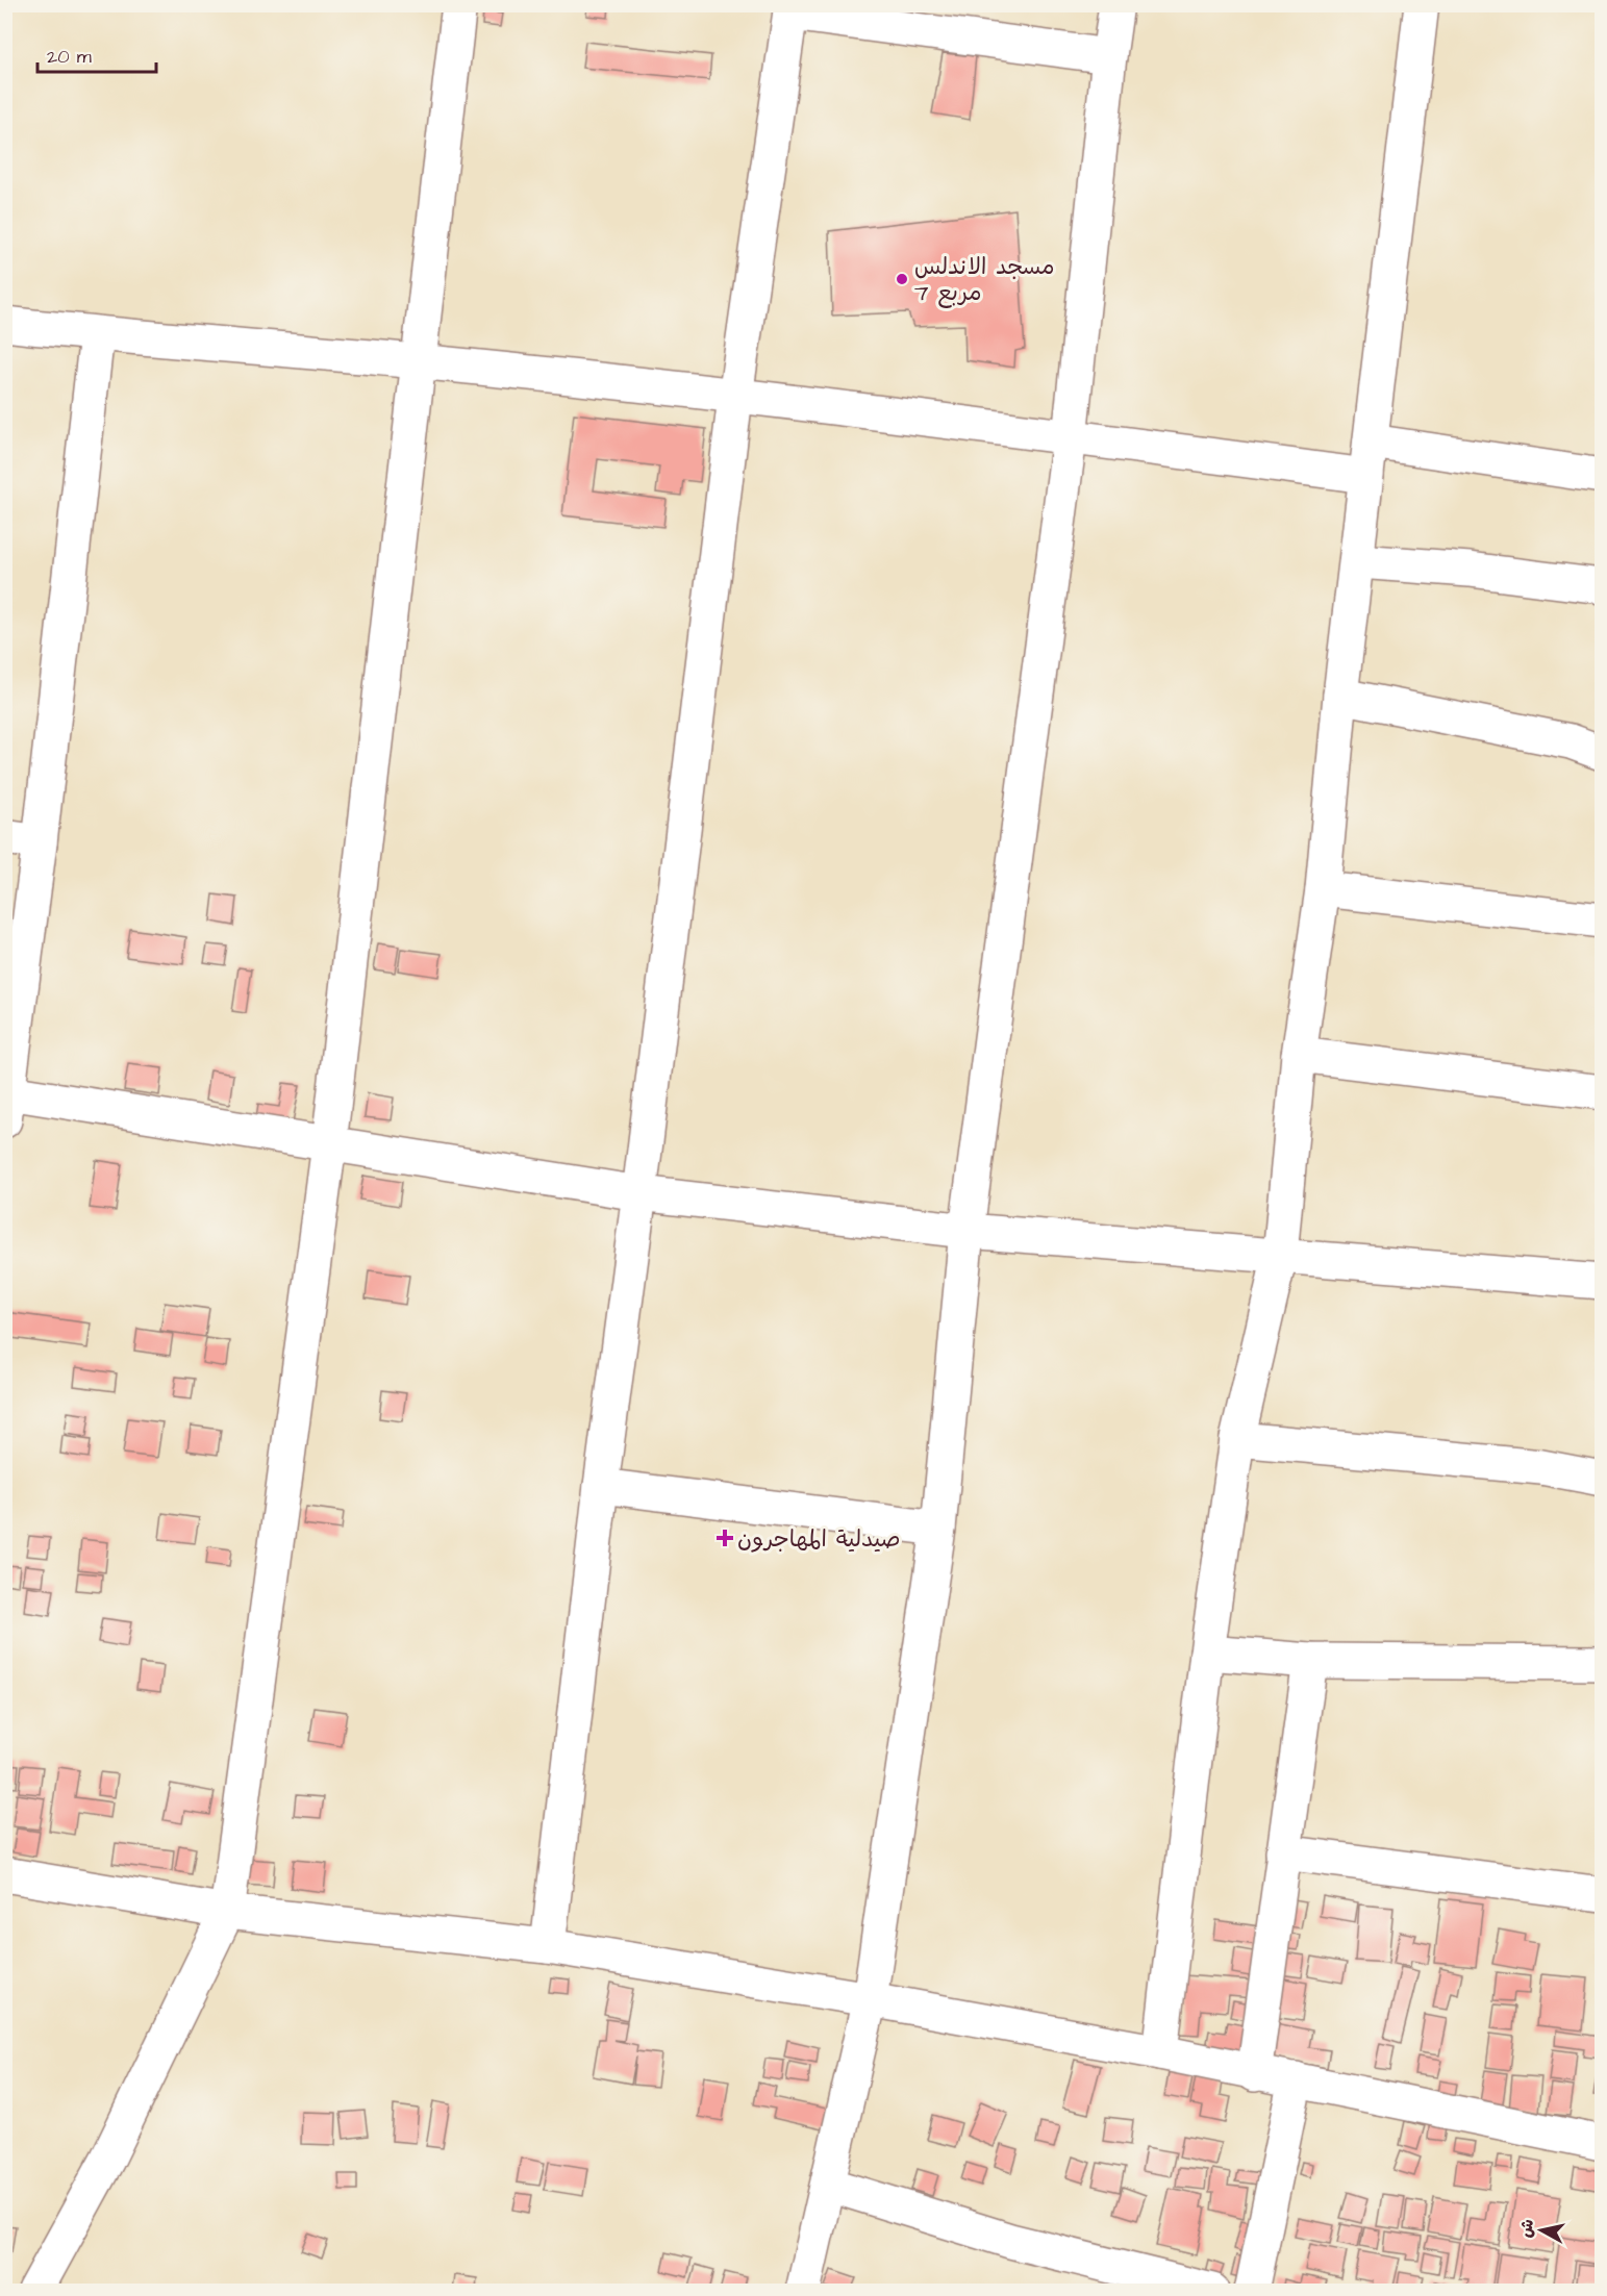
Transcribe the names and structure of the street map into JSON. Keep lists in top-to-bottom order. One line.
{"places":{"other":["مسجد الاندلس مربع 7"],"health":["صيدلية المهاجرون"]},"scale_bar":"20 m","north":"left"}
